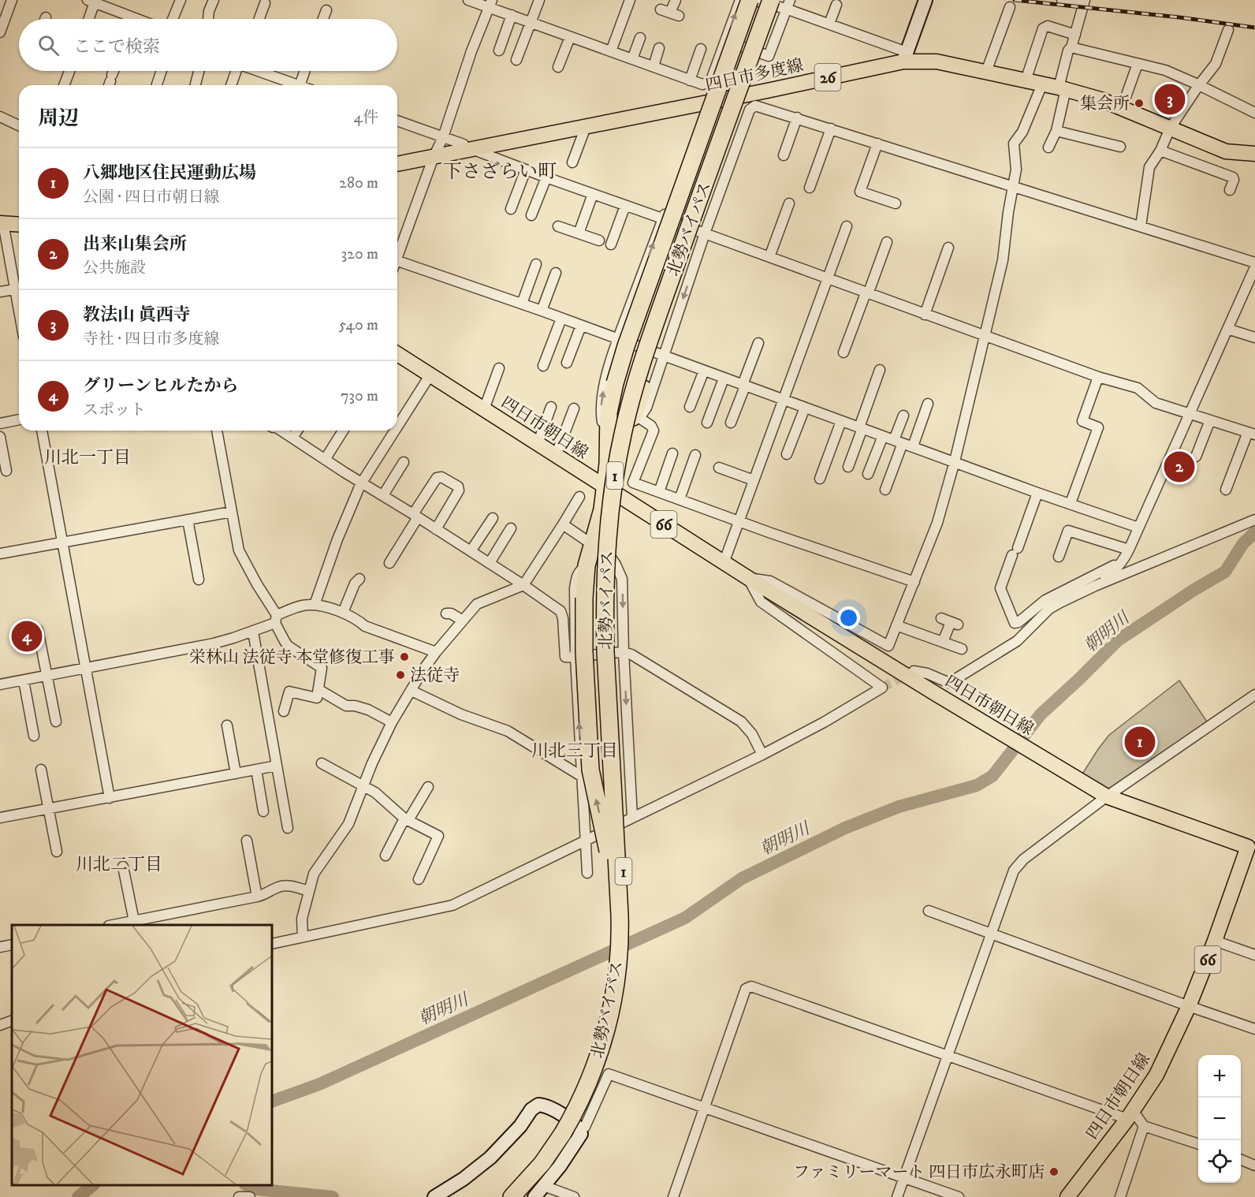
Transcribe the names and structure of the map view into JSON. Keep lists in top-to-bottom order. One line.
{"streets":{"highway":["北勢バイパス","1"],"main road":["四日市多度線","26","四日市朝日線","66"]},"crossings":[["北勢バイパス","1"],["四日市朝日線","1"]],"districts":["下さざらい町","川北一丁目","川北三丁目","川北二丁目"],"water":["朝明川"],"places":["集会所","栄林山 法従寺 本堂修復工事","法従寺","ファミリーマート 四日市広永町店"],"page":{"search":"ここで検索","pins":["3","2","4","1"],"heading":["周辺","4件"],"list":[{"mark":"1","name":"八郷地区住民運動広場","note":"公園 · 四日市朝日線","value":"280 m"},{"mark":"2","name":"出来山集会所","note":"公共施設","value":"320 m"},{"mark":"3","name":"教法山 眞西寺","note":"寺社 · 四日市多度線","value":"540 m"},{"mark":"4","name":"グリーンヒルたから","note":"スポット","value":"730 m"}],"map_buttons":["+","−"]}}
